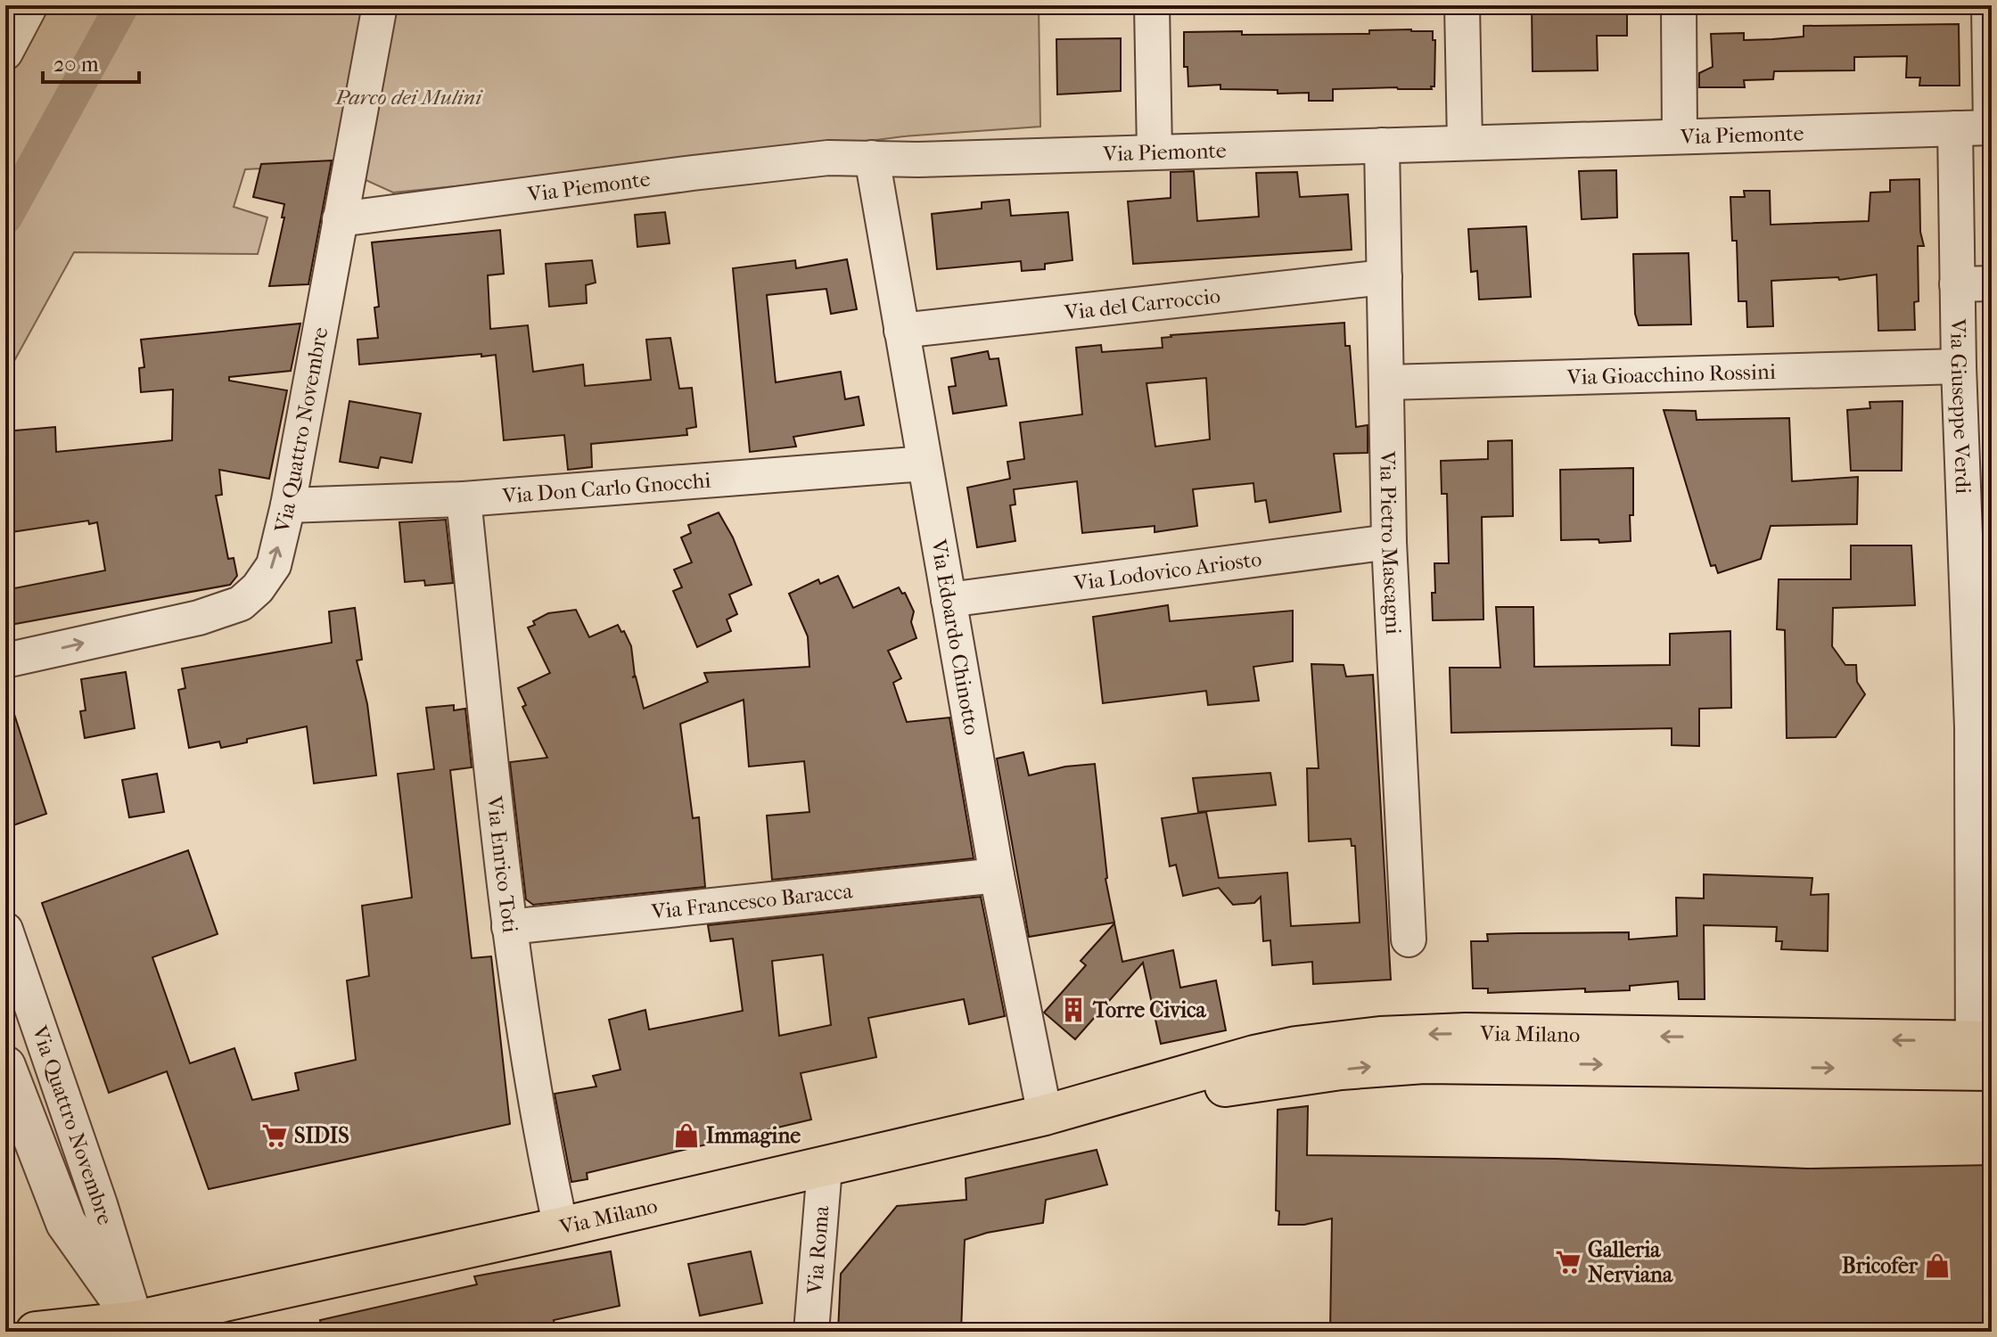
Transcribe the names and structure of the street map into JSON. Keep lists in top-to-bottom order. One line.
{"streets":{"main road":["Via Milano"],"street":["Via Piemonte","Via del Carroccio","Via Gioacchino Rossini","Via Giuseppe Verdi","Via Quattro Novembre","Via Don Carlo Gnocchi","Via Pietro Mascagni","Via Lodovico Ariosto","Via Edoardo Chinotto","Via Enrico Toti","Via Francesco Baracca","Via Roma"]},"crossings":[["Via Piemonte","Via Giuseppe Verdi"],["Via Piemonte","Via Quattro Novembre"],["Via Piemonte","Via Pietro Mascagni"],["Via Piemonte","Via Edoardo Chinotto"],["Via del Carroccio","Via Pietro Mascagni"],["Via del Carroccio","Via Edoardo Chinotto"],["Via Gioacchino Rossini","Via Giuseppe Verdi"],["Via Gioacchino Rossini","Via Pietro Mascagni"],["Via Giuseppe Verdi","Via Milano"],["Via Quattro Novembre","Via Don Carlo Gnocchi"],["Via Quattro Novembre","Via Milano"],["Via Don Carlo Gnocchi","Via Edoardo Chinotto"],["Via Don Carlo Gnocchi","Via Enrico Toti"],["Via Pietro Mascagni","Via Lodovico Ariosto"],["Via Lodovico Ariosto","Via Edoardo Chinotto"],["Via Edoardo Chinotto","Via Francesco Baracca"],["Via Edoardo Chinotto","Via Milano"],["Via Enrico Toti","Via Francesco Baracca"],["Via Enrico Toti","Via Milano"],["Via Milano","Via Roma"]],"parks":["Parco dei Mulini"],"places":{"building":["Torre Civica"],"supermarket":["SIDIS","Galleria Nerviana"],"shop":["Immagine","Bricofer"]},"scale_bar":"20 m"}
